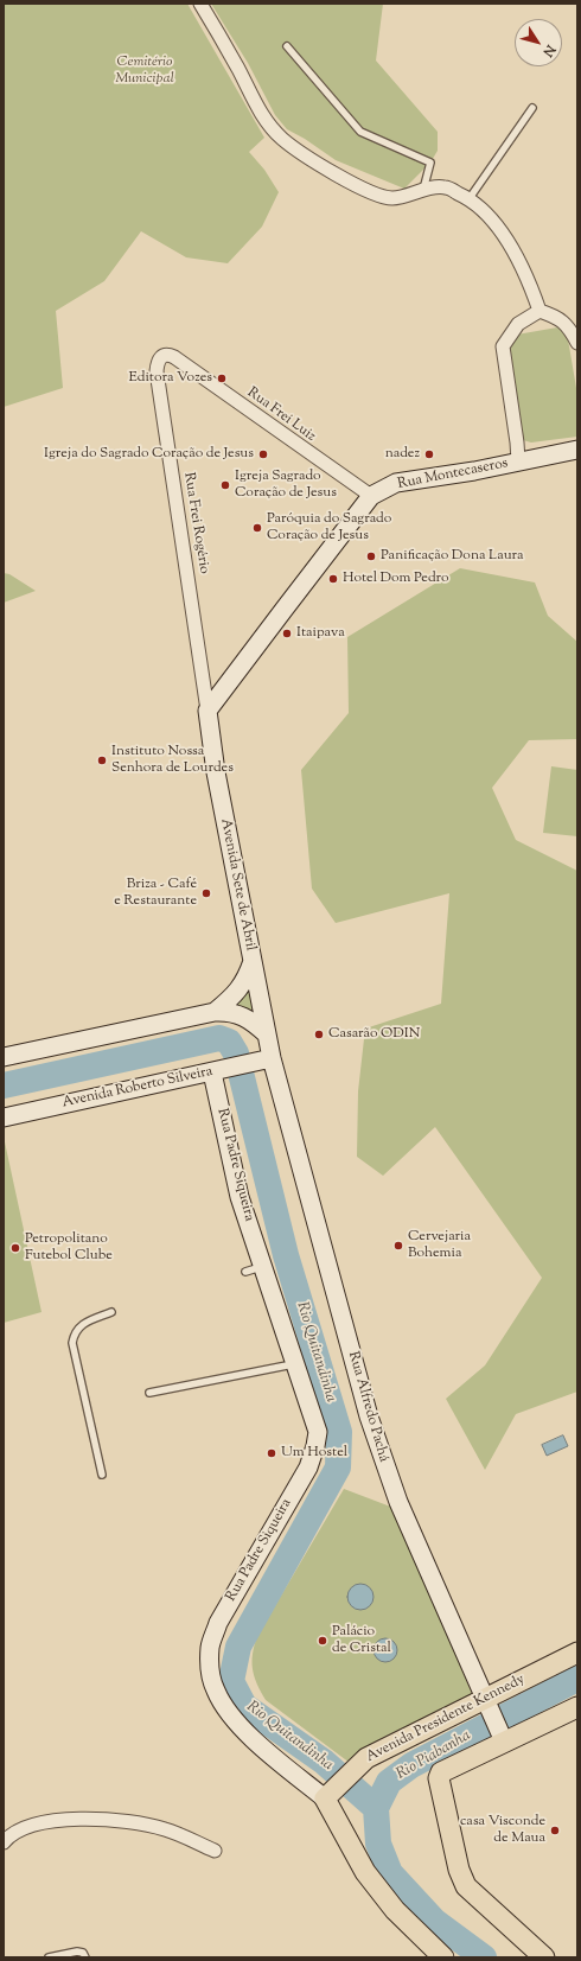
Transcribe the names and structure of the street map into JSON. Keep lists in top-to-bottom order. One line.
{"streets":{"main road":["Rua Montecaseros","Avenida Sete de Abril","Avenida Roberto Silveira","Rua Padre Siqueira","Rua Alfredo Pachá","Avenida Presidente Kennedy"],"street":["Rua Frei Luiz","Rua Frei Rogério"]},"crossings":[["Rua Frei Luiz","Rua Montecaseros"],["Rua Frei Luiz","Rua Frei Rogério"],["Rua Montecaseros","Rua Frei Rogério"],["Rua Montecaseros","Avenida Sete de Abril"],["Rua Frei Rogério","Avenida Sete de Abril"],["Avenida Sete de Abril","Avenida Roberto Silveira"],["Avenida Sete de Abril","Rua Alfredo Pachá"],["Avenida Roberto Silveira","Rua Padre Siqueira"],["Avenida Roberto Silveira","Rua Alfredo Pachá"],["Rua Padre Siqueira","Avenida Presidente Kennedy"],["Rua Alfredo Pachá","Avenida Presidente Kennedy"]],"water":["Rio Quitandinha","Rio Piabanha"],"parks":["Cemitério Municipal"],"places":["Editora Vozes","Igreja do Sagrado Coração de Jesus","nadez","Igreja Sagrado Coração de Jesus","Paróquia do Sagrado Coração de Jesus","Panificação Dona Laura","Hotel Dom Pedro","Itaipava","Instituto Nossa Senhora de Lourdes","Briza - Café e Restaurante","Casarão ODIN","Cervejaria Bohemia","Petropolitano Futebol Clube","Um Hostel","Palácio de Cristal","casa Visconde de Maua"],"north":"bottom right"}
